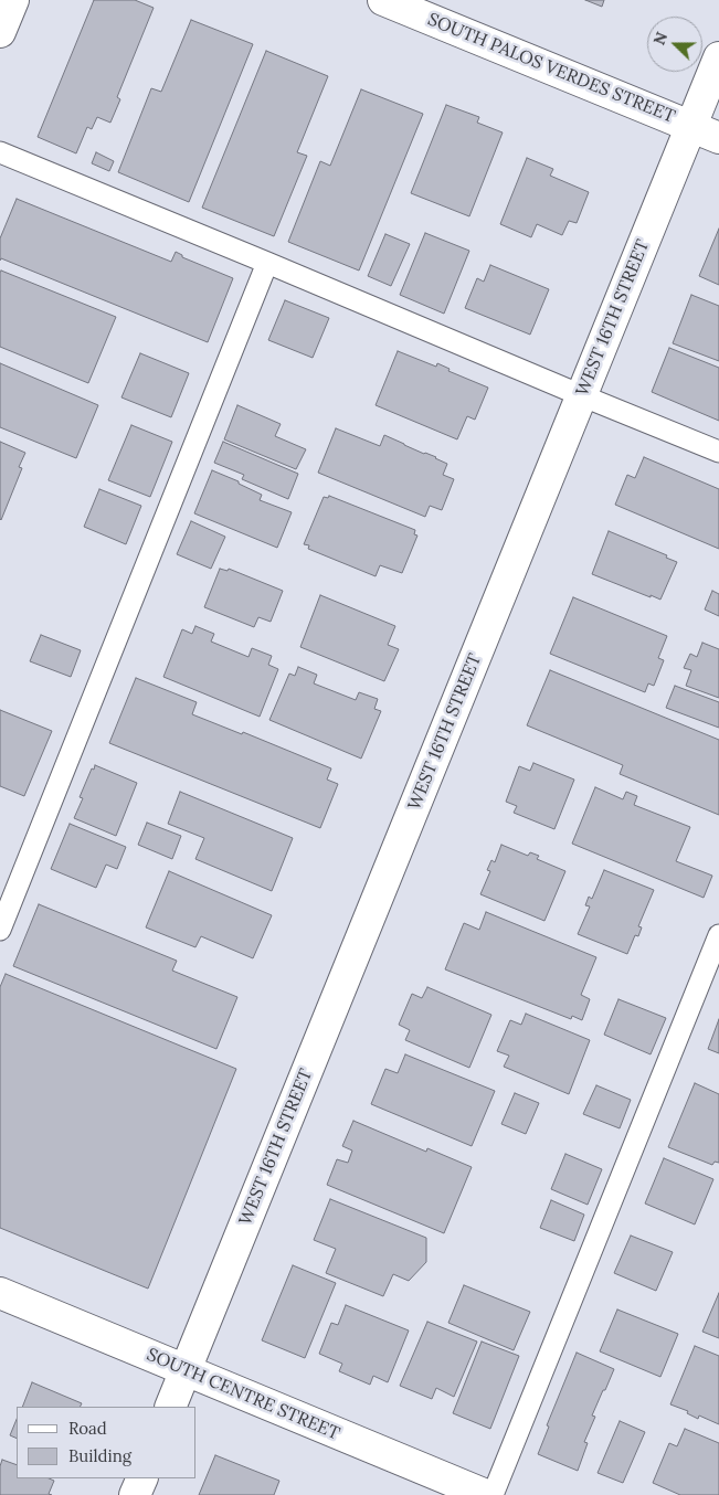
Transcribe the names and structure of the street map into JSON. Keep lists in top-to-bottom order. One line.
{"streets":{"street":["SOUTH PALOS VERDES STREET","WEST 16TH STREET","SOUTH CENTRE STREET"]},"crossings":[["SOUTH PALOS VERDES STREET","WEST 16TH STREET"],["WEST 16TH STREET","SOUTH CENTRE STREET"]],"legend":["Road","Building"],"north":"left"}
